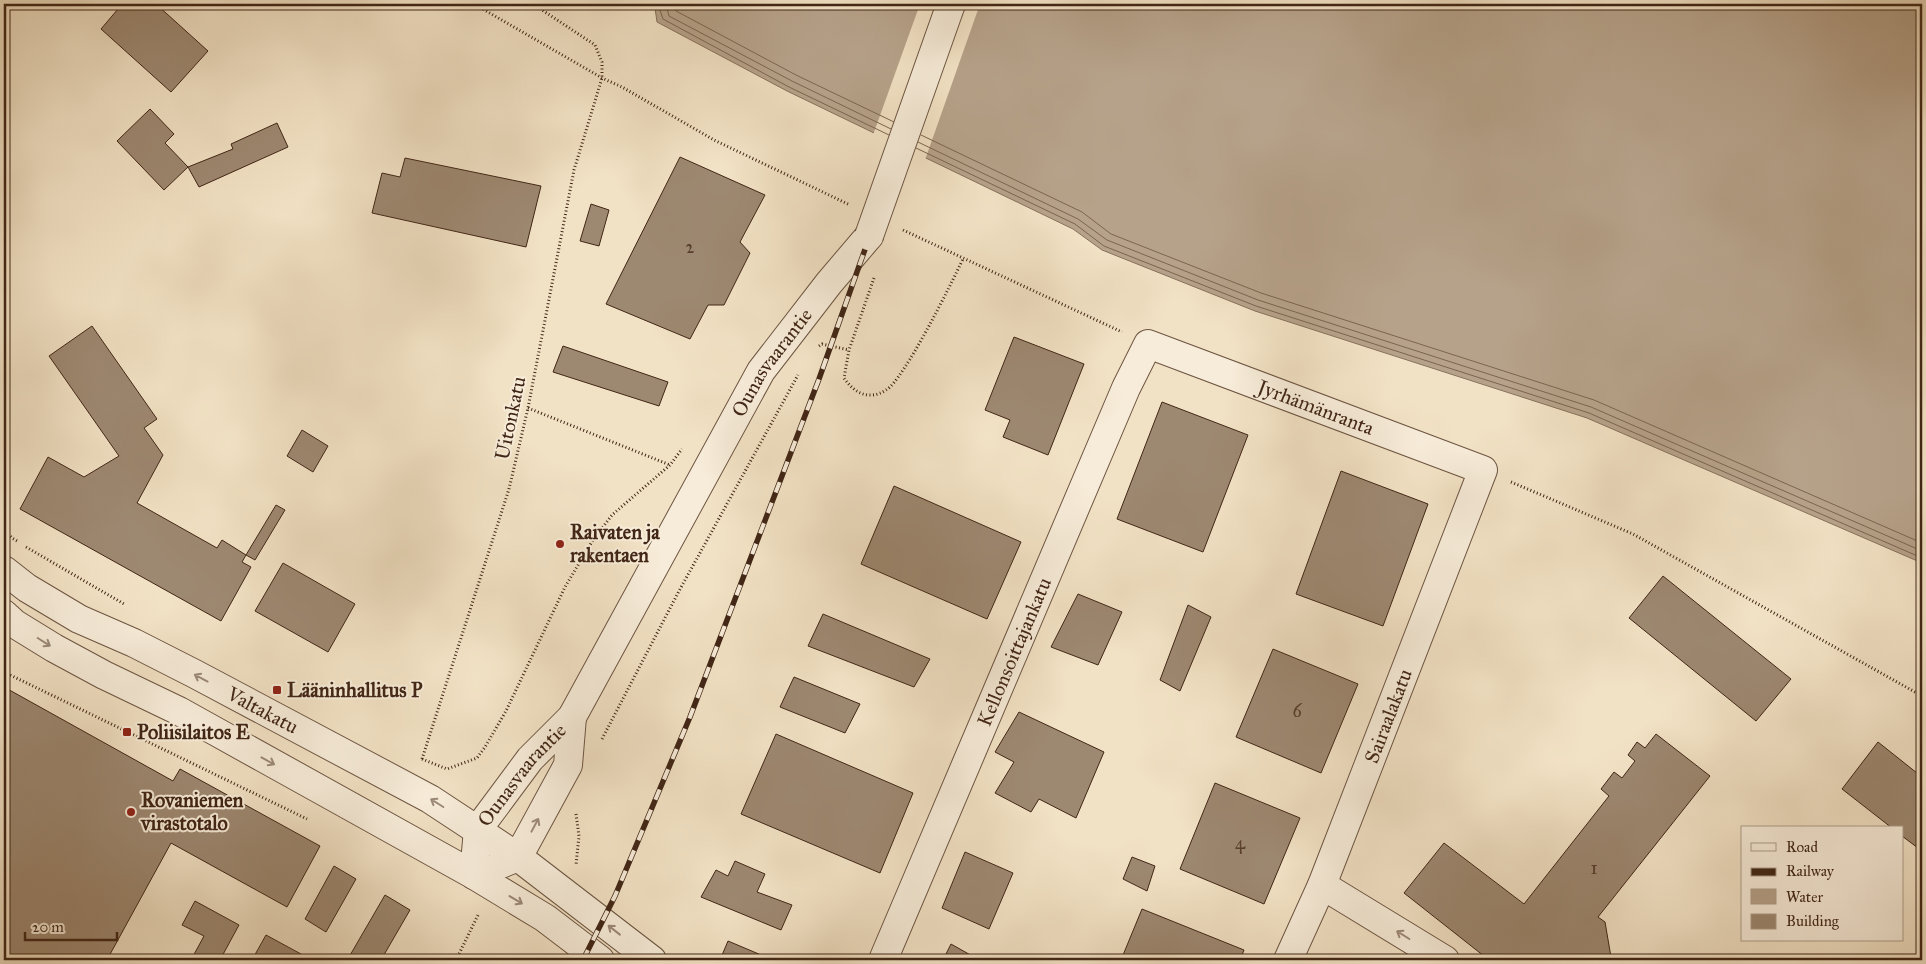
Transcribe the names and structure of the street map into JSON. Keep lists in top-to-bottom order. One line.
{"streets":{"street":["Ounasvaarantie","Jyrhämänranta","Kellonsoittajankatu","Valtakatu","Sairaalakatu"],"path":["Uitonkatu"]},"crossings":[["Ounasvaarantie","Valtakatu"],["Jyrhämänranta","Kellonsoittajankatu"],["Jyrhämänranta","Sairaalakatu"]],"places":{"other":["Raivaten ja rakentaen","Rovaniemen virastotalo"],"transit":["Lääninhallitus P","Poliisilaitos E"]},"house_numbers":["2","6","4","1"],"legend":["Road","Railway","Water","Building"],"scale_bar":"20 m"}
